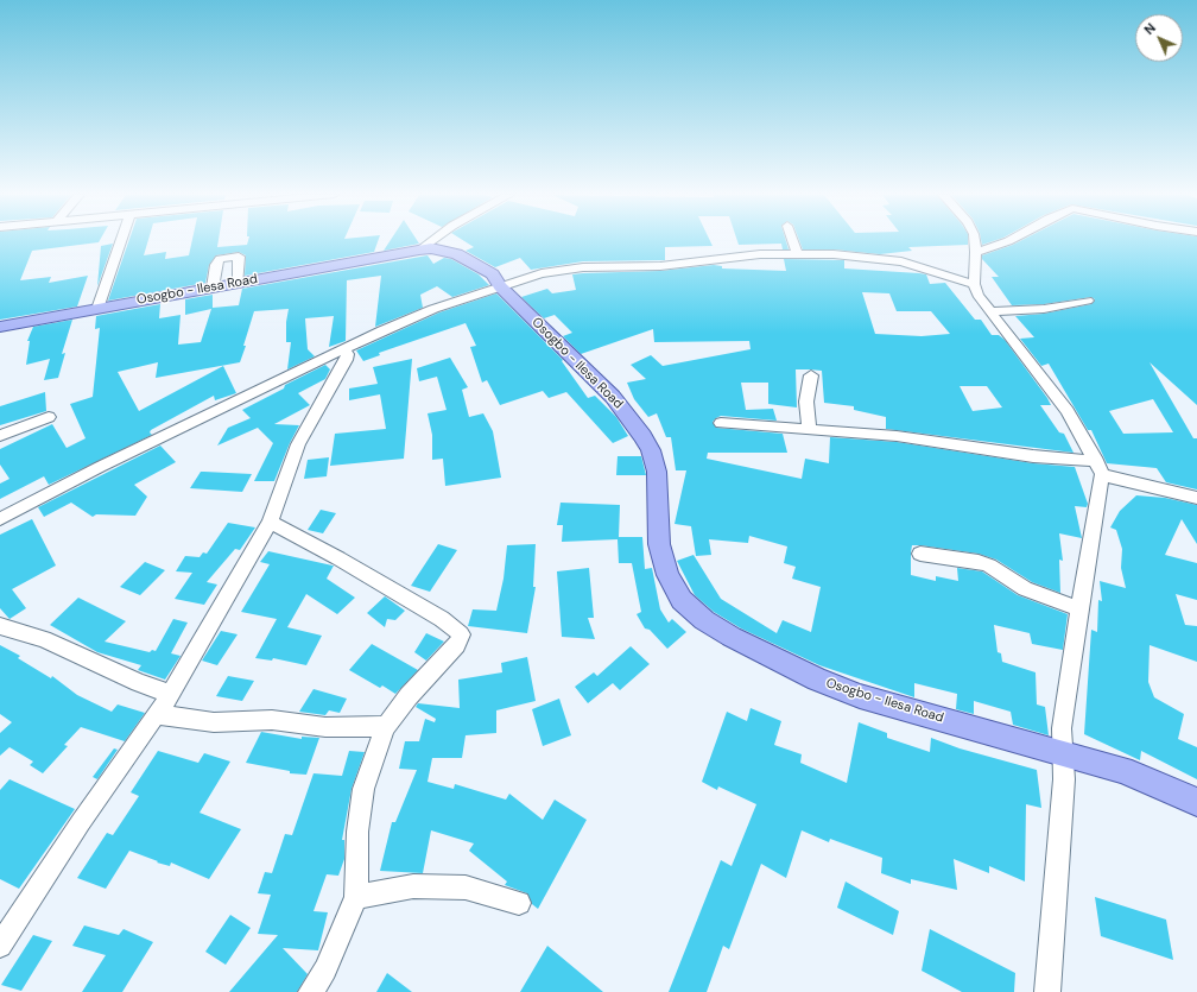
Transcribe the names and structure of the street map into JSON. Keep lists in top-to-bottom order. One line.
{"streets":{"main road":["Osogbo - Ilesa Road"]},"north":"top left"}
